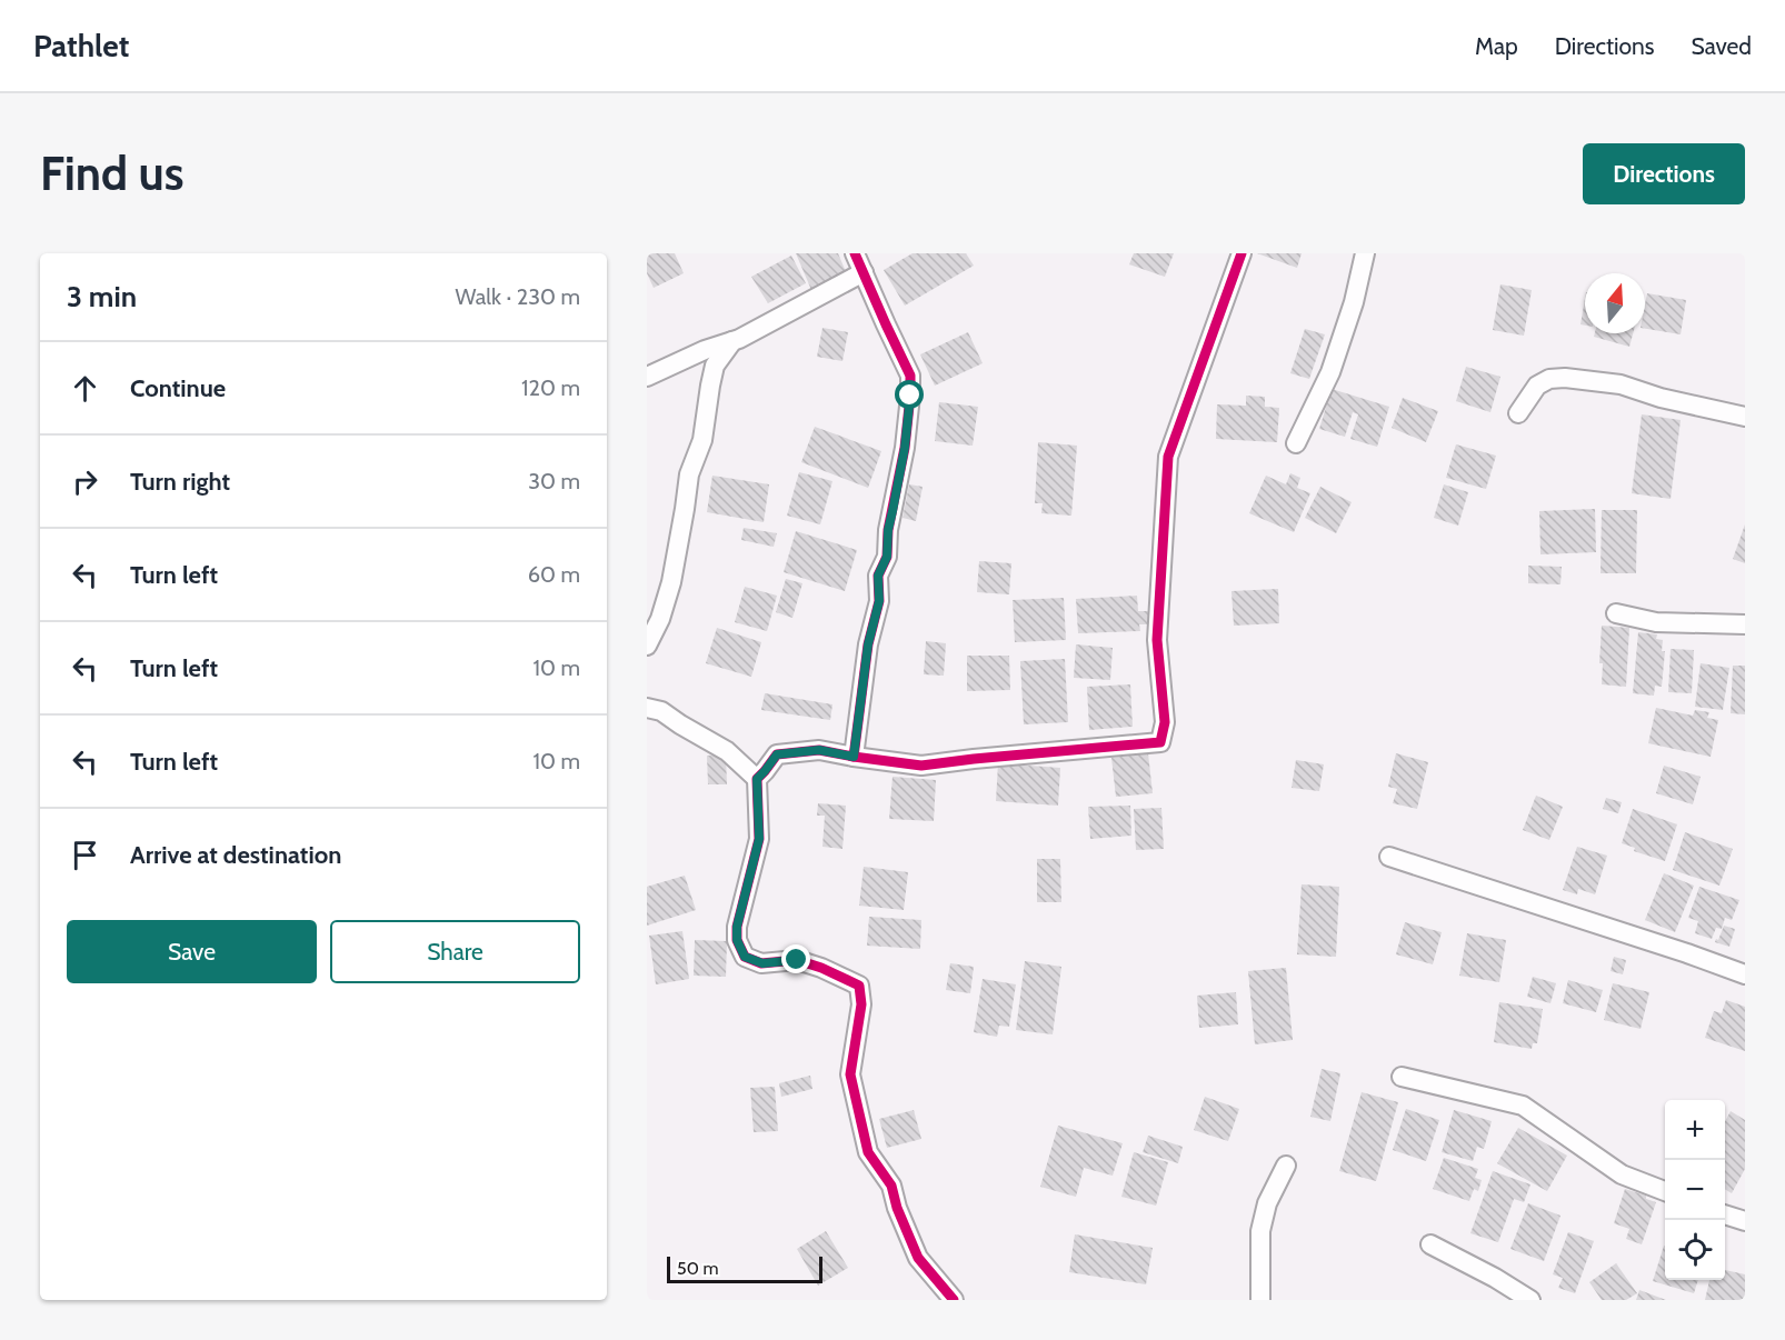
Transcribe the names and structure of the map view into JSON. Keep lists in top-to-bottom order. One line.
{"scale_bar":"50 m","north":"top","page":{"header":"Pathlet","nav":["Map","Directions","Saved"],"buttons":["Directions",["Save","Share"]],"title":"Find us","heading":["3 min","Walk · 230 m"],"list":[["Continue","120 m"],["Turn right","30 m"],["Turn left","60 m"],["Turn left","10 m"],["Turn left","10 m"],"Arrive at destination"],"map_buttons":["+","−"],"scale":"50 m"}}
